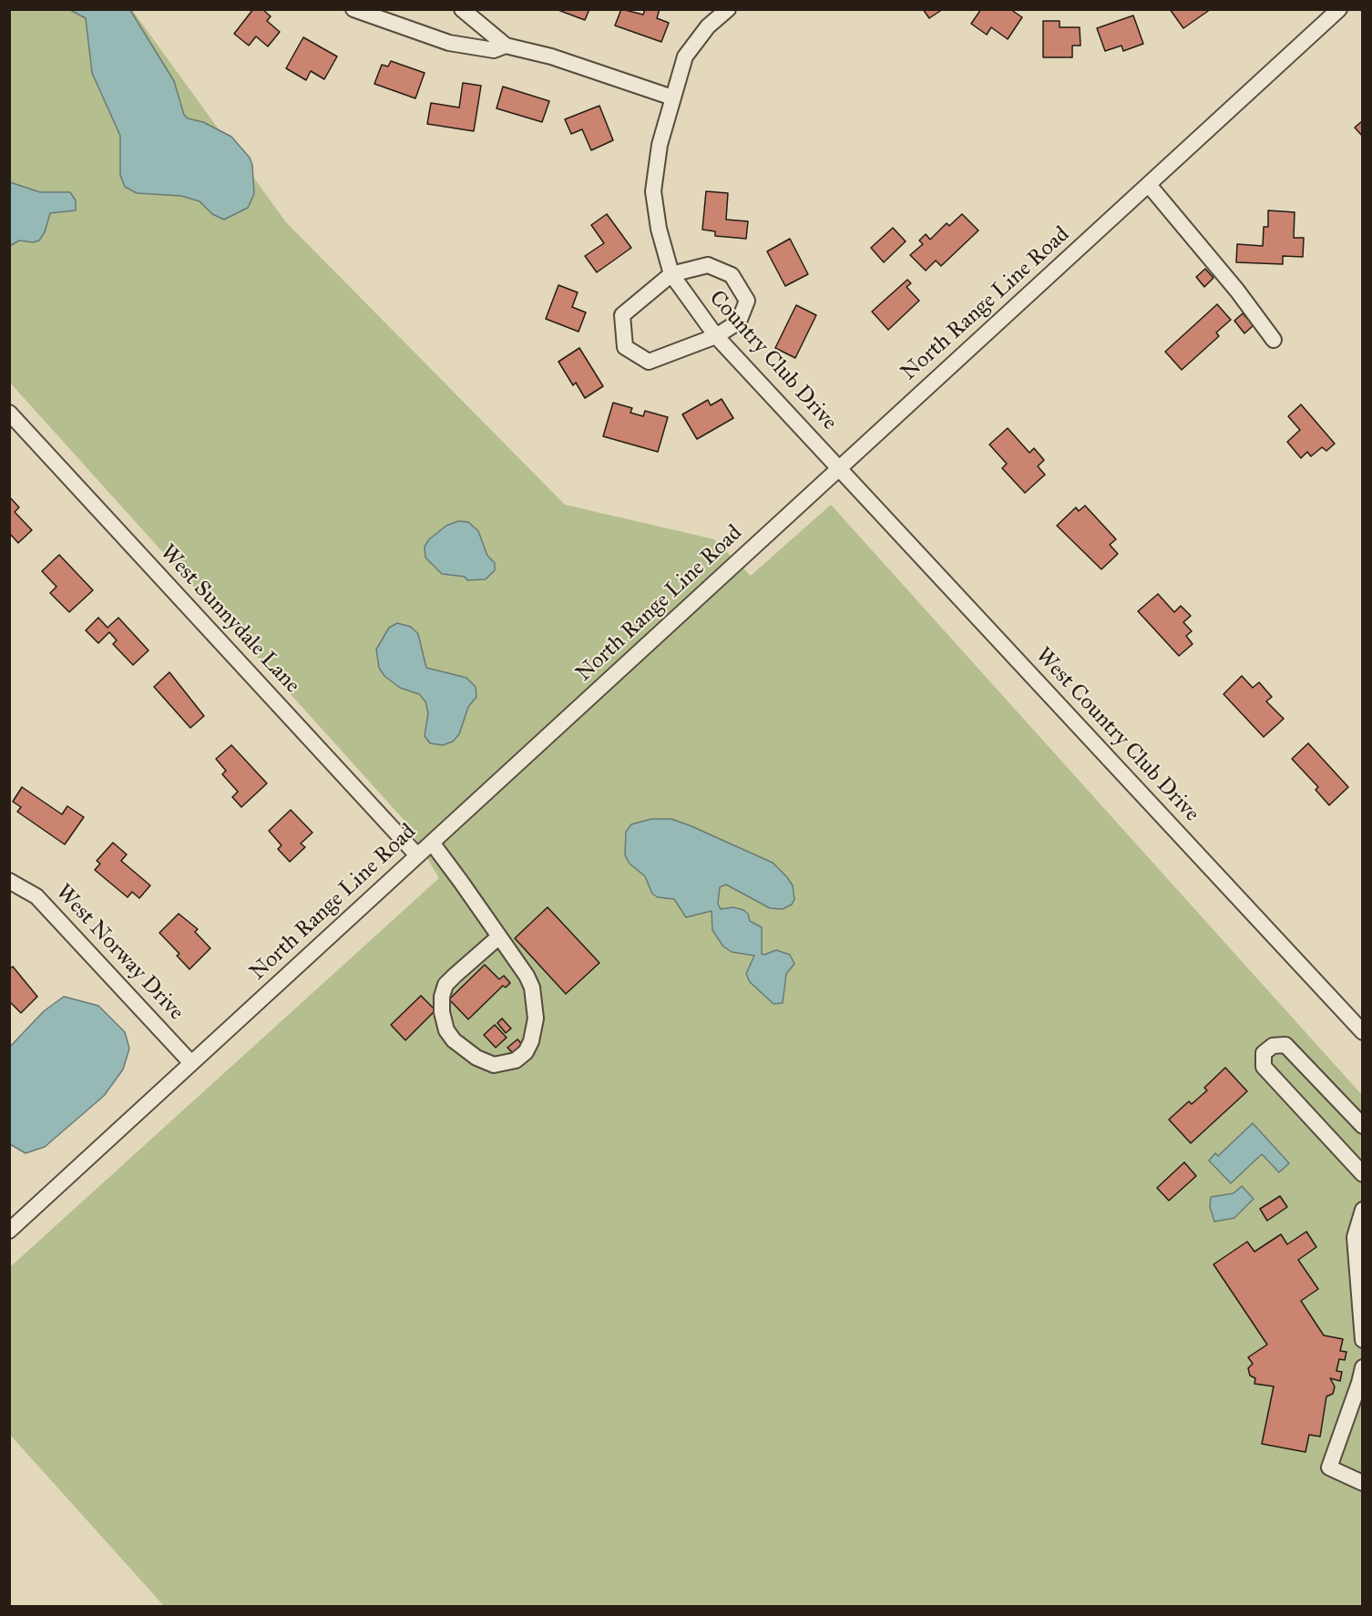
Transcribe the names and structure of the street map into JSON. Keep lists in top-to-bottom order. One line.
{"streets":{"street":["North Range Line Road","Country Club Drive","West Sunnydale Lane","West Country Club Drive","West Norway Drive"]},"crossings":[["North Range Line Road","Country Club Drive"],["North Range Line Road","West Sunnydale Lane"],["North Range Line Road","West Country Club Drive"],["North Range Line Road","West Norway Drive"],["Country Club Drive","West Country Club Drive"]]}
